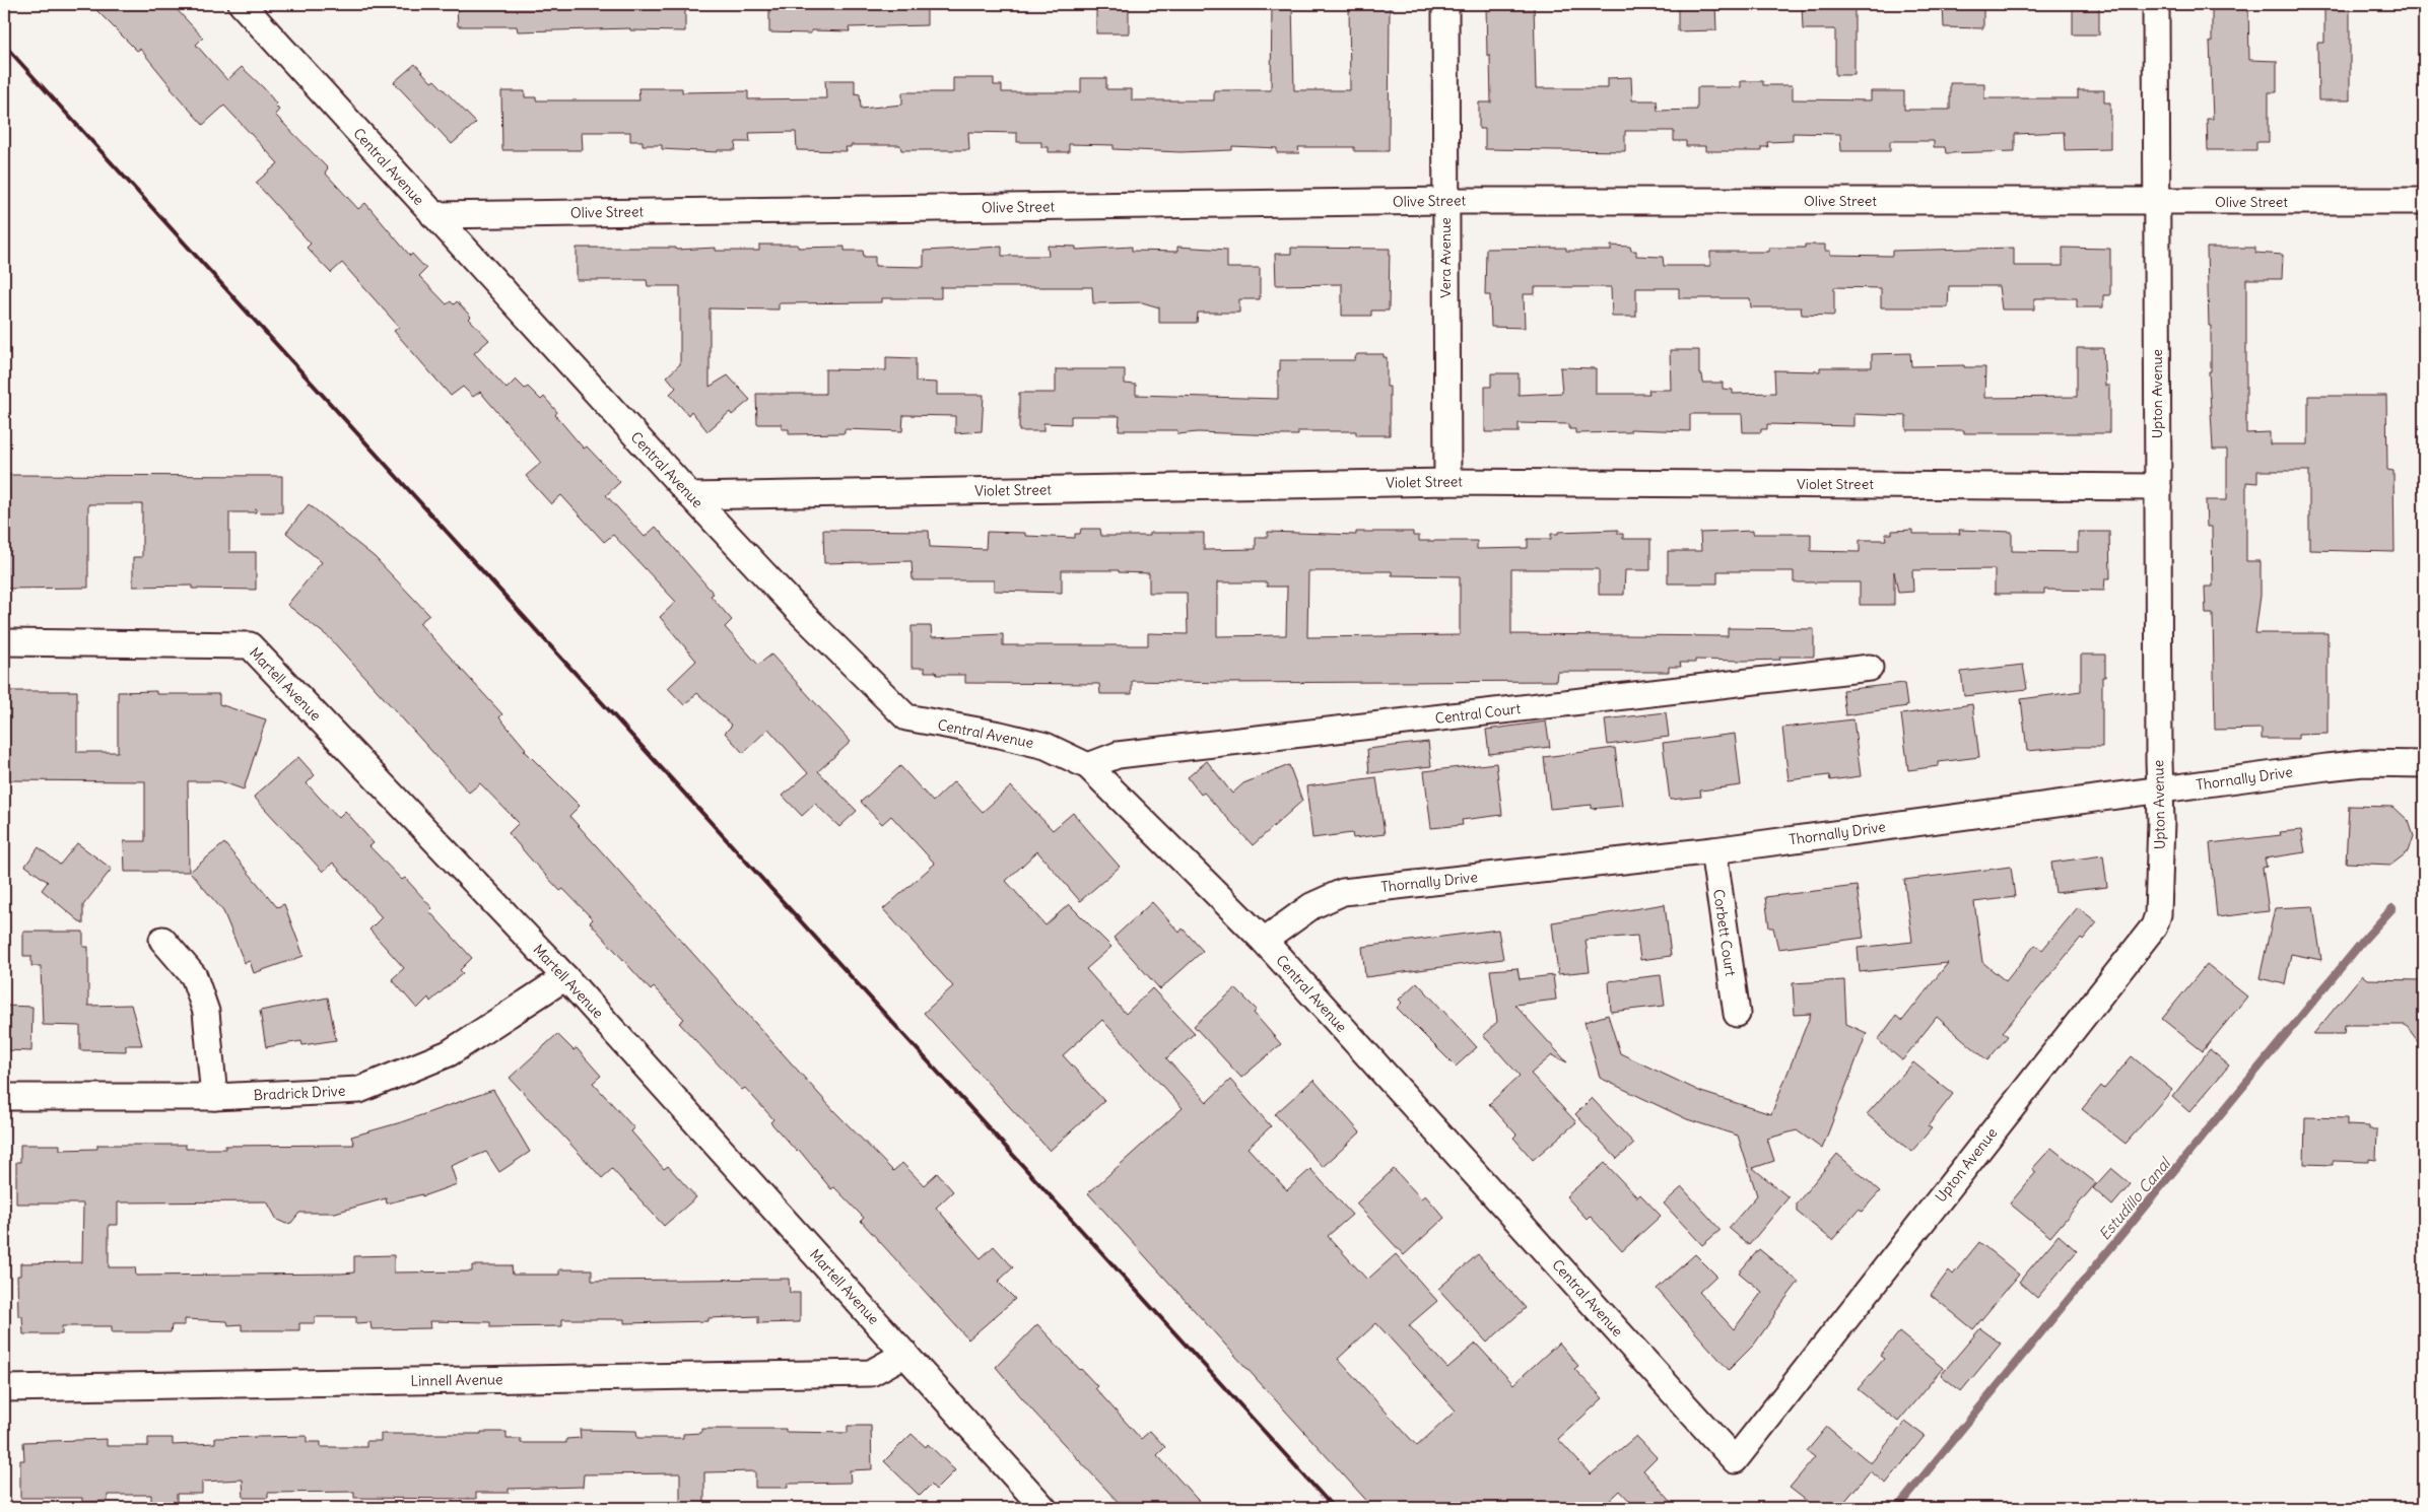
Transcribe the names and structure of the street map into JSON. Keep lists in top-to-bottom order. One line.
{"streets":{"street":["Central Avenue","Olive Street","Vera Avenue","Upton Avenue","Violet Street","Martell Avenue","Central Court","Thornally Drive","Corbett Court","Bradrick Drive","Linnell Avenue"]},"crossings":[["Central Avenue","Olive Street"],["Central Avenue","Upton Avenue"],["Central Avenue","Violet Street"],["Central Avenue","Central Court"],["Central Avenue","Thornally Drive"],["Olive Street","Vera Avenue"],["Olive Street","Upton Avenue"],["Vera Avenue","Violet Street"],["Upton Avenue","Violet Street"],["Upton Avenue","Thornally Drive"],["Martell Avenue","Bradrick Drive"],["Martell Avenue","Linnell Avenue"],["Thornally Drive","Corbett Court"]],"water":["Estudillo Canal"]}
